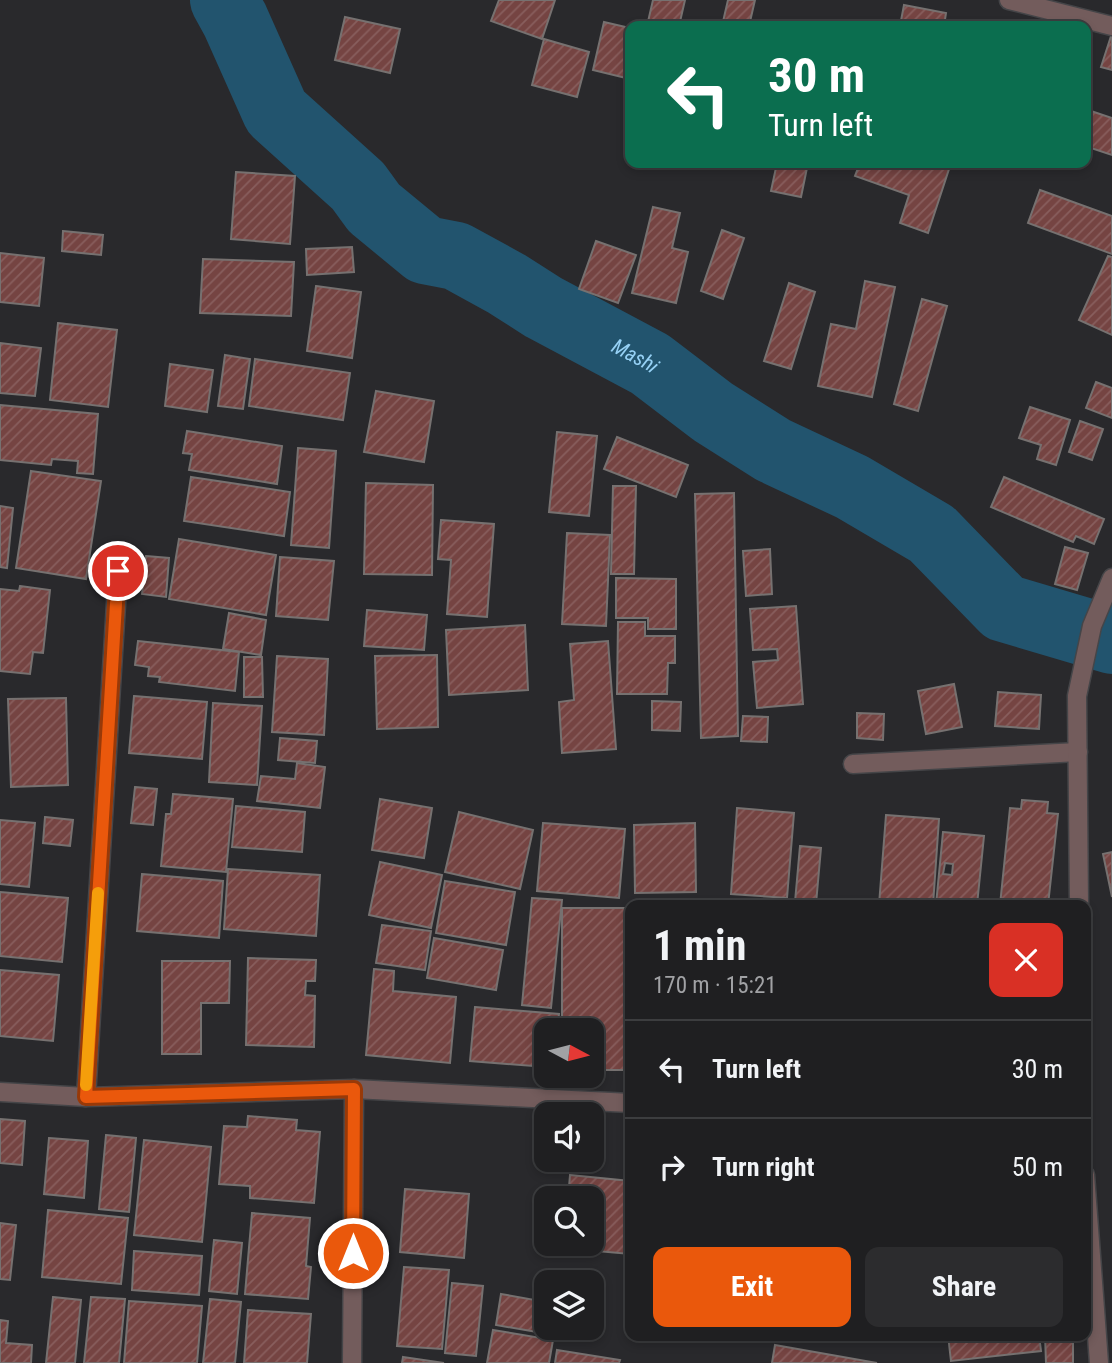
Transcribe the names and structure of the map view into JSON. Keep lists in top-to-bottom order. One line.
{"water":["Mashi"],"north":"right","page":{"turn":["30 m","Turn left"],"heading":["1 min","170 m · 15:21"],"list":[{"name":"Turn left","value":"30 m"},{"name":"Turn right","value":"50 m"}],"buttons":["Exit","Share"]}}
